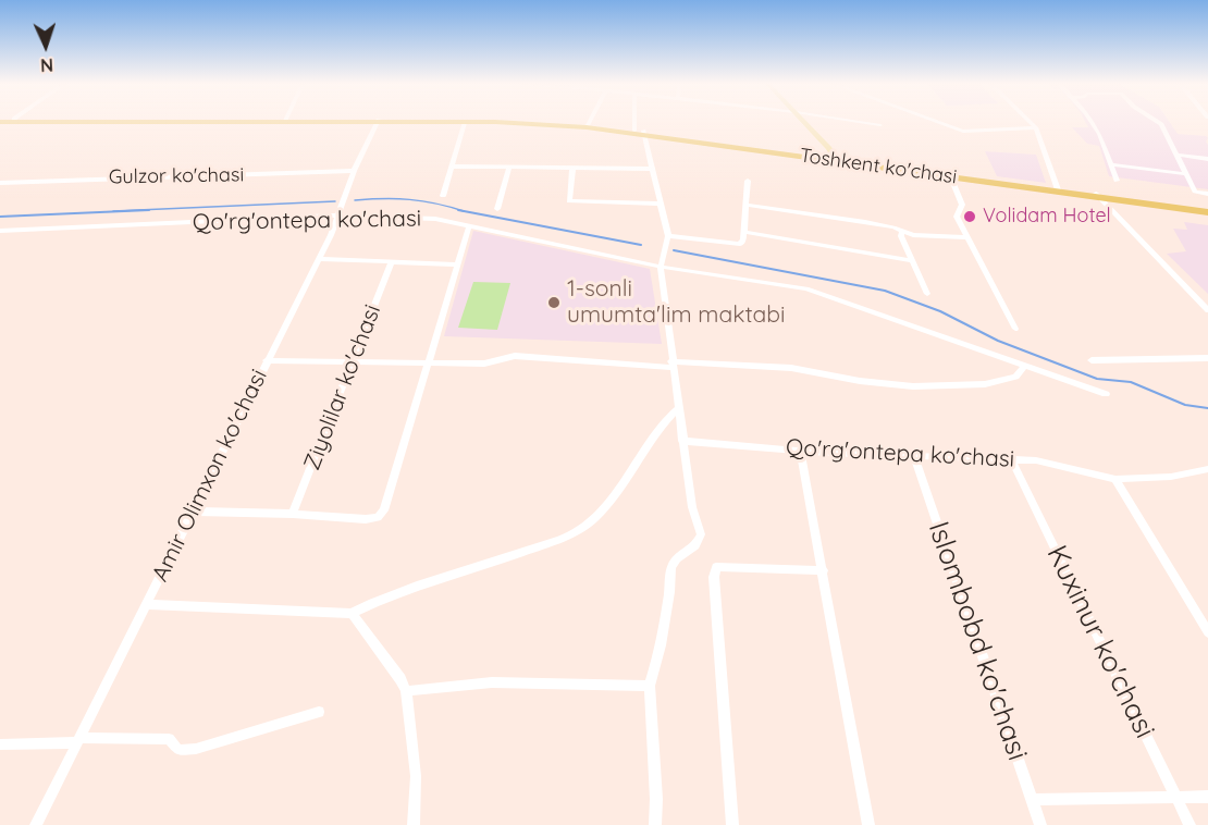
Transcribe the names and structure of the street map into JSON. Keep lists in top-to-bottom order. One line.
{"streets":{"highway":["Toshkent ko'chasi"],"street":["Gulzor ko'chasi","Qo'rg'ontepa ko'chasi","Ziyolilar ko'chasi","Amir Olimxon ko'chasi","Islombobd ko'chasi","Kuxinur ko'chasi"]},"crossings":[["Gulzor ko'chasi","Amir Olimxon ko'chasi"],["Qo'rg'ontepa ko'chasi","Amir Olimxon ko'chasi"],["Qo'rg'ontepa ko'chasi","Islombobd ko'chasi"],["Qo'rg'ontepa ko'chasi","Kuxinur ko'chasi"]],"places":["Volidam Hotel","1-sonli umumta'lim maktabi"],"north":"bottom"}
